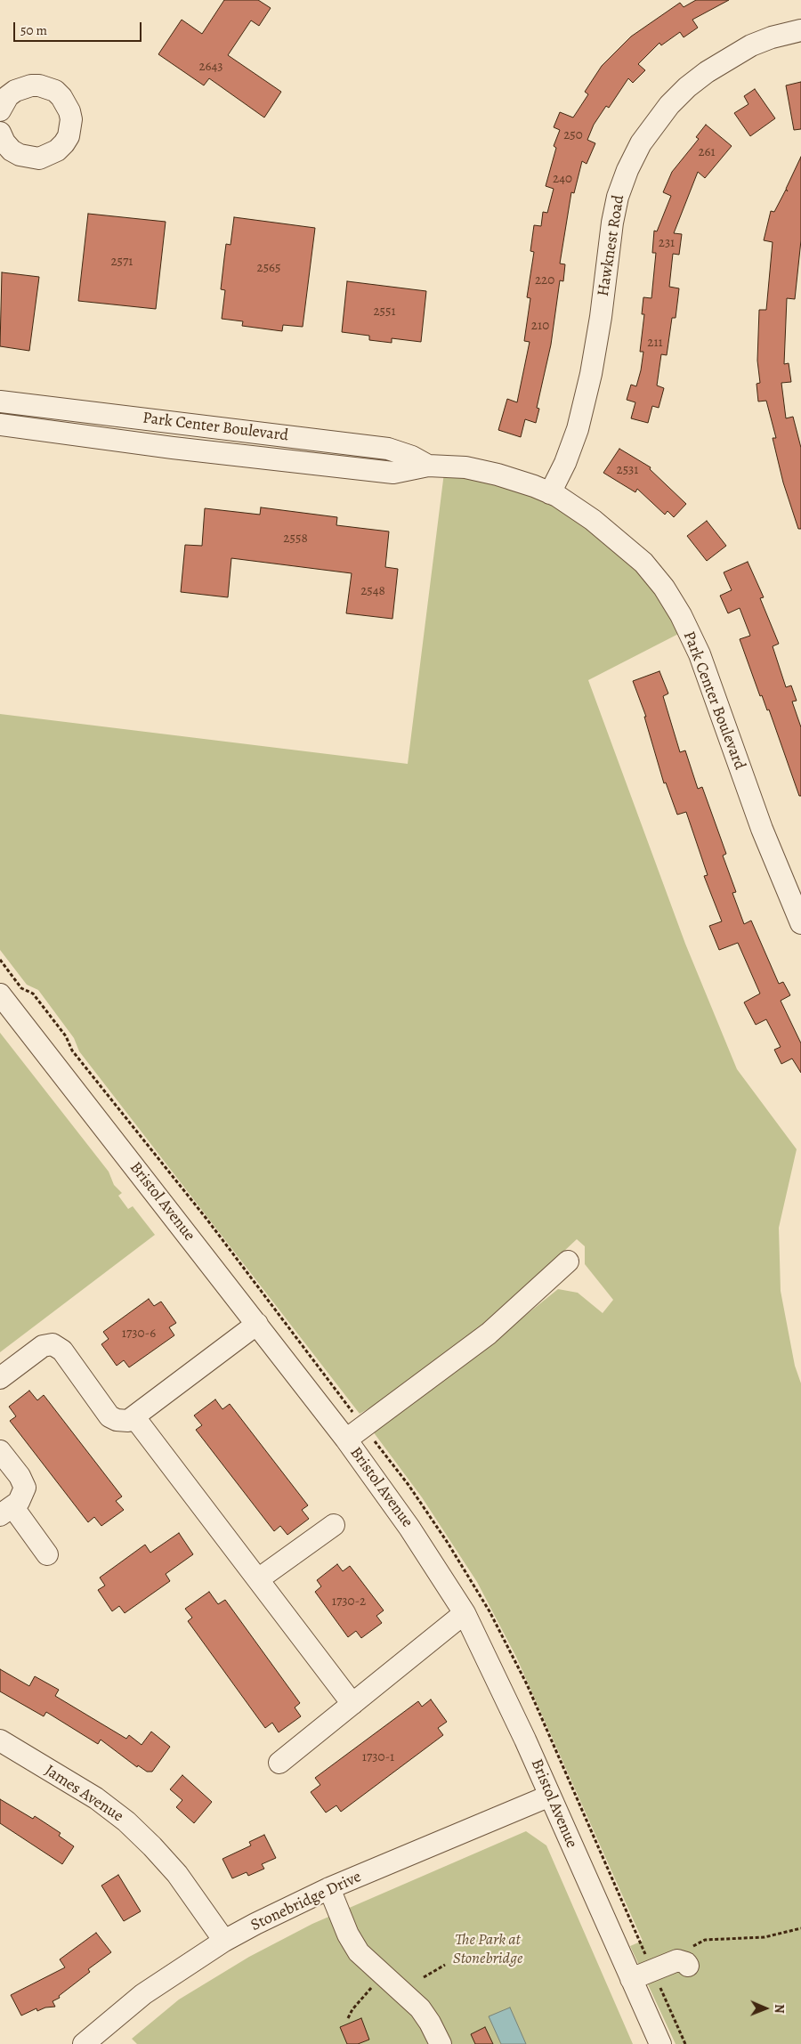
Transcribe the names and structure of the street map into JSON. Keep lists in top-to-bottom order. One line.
{"streets":{"street":["Hawknest Road","Park Center Boulevard","Bristol Avenue","James Avenue","Stonebridge Drive"]},"crossings":[["Hawknest Road","Park Center Boulevard"],["Bristol Avenue","Stonebridge Drive"],["James Avenue","Stonebridge Drive"]],"parks":["The Park at Stonebridge"],"house_numbers":["2643","250","261","240","231","2571","2565","220","2551","210","211","2531","2558","2548","1730-6","1730-2","1730-1"],"scale_bar":"50 m","north":"right"}
